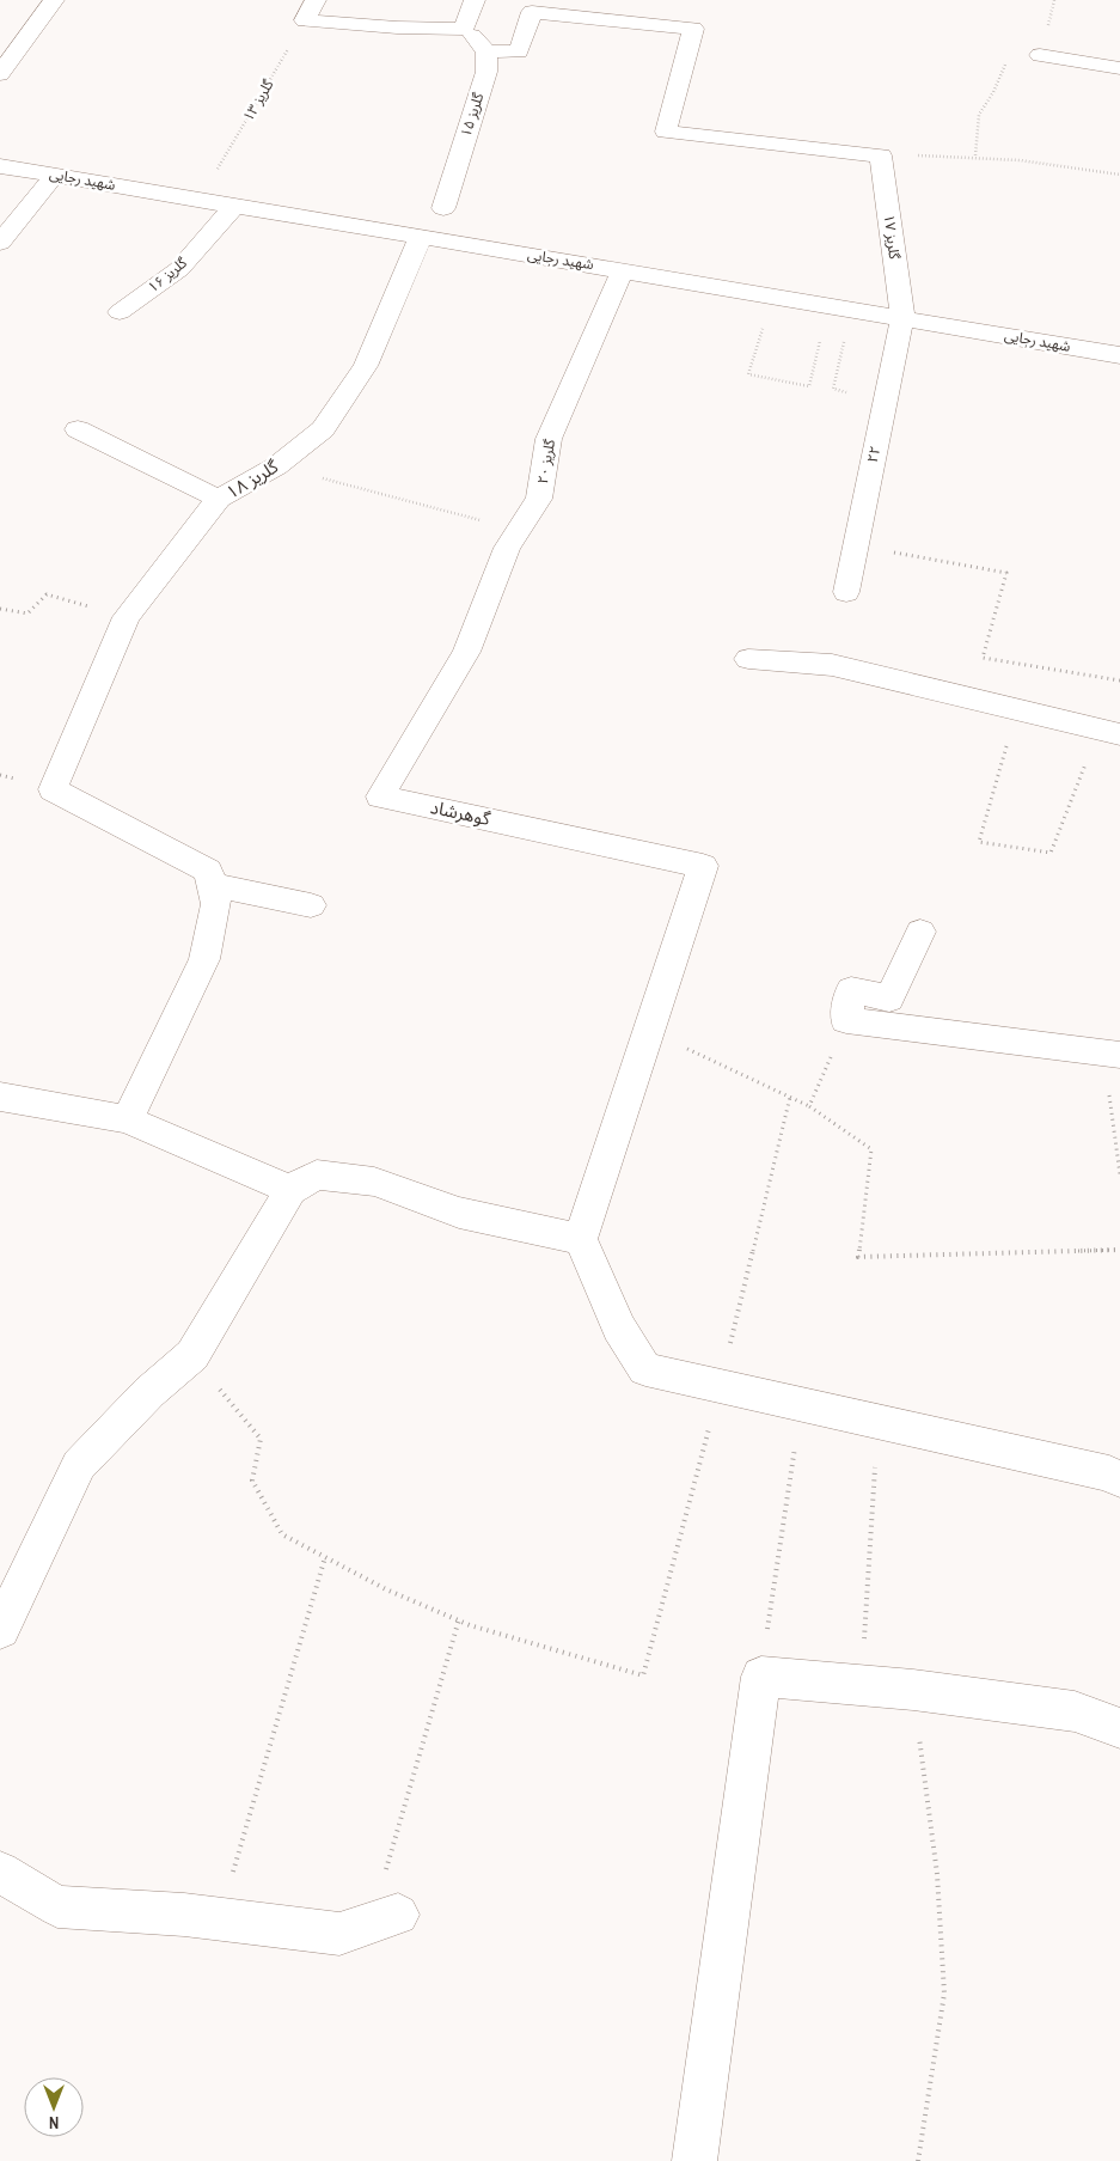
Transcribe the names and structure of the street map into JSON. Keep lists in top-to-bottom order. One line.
{"streets":{"street":["گلریز ۱۵","شهید رجایی","گلریز ۱۷","گلریز ۱۶","۲۲","گلریز ۲۰","گلریز ۱۸","گوهرشاد"],"path":["گلریز ۱۳"]},"crossings":[["گلریز ۱۳","شهید رجایی"],["شهید رجایی","گلریز ۱۷"],["شهید رجایی","گلریز ۱۶"],["شهید رجایی","۲۲"],["شهید رجایی","گلریز ۲۰"],["شهید رجایی","گلریز ۱۸"],["گلریز ۱۷","۲۲"],["گلریز ۲۰","گوهرشاد"]],"north":"bottom"}
